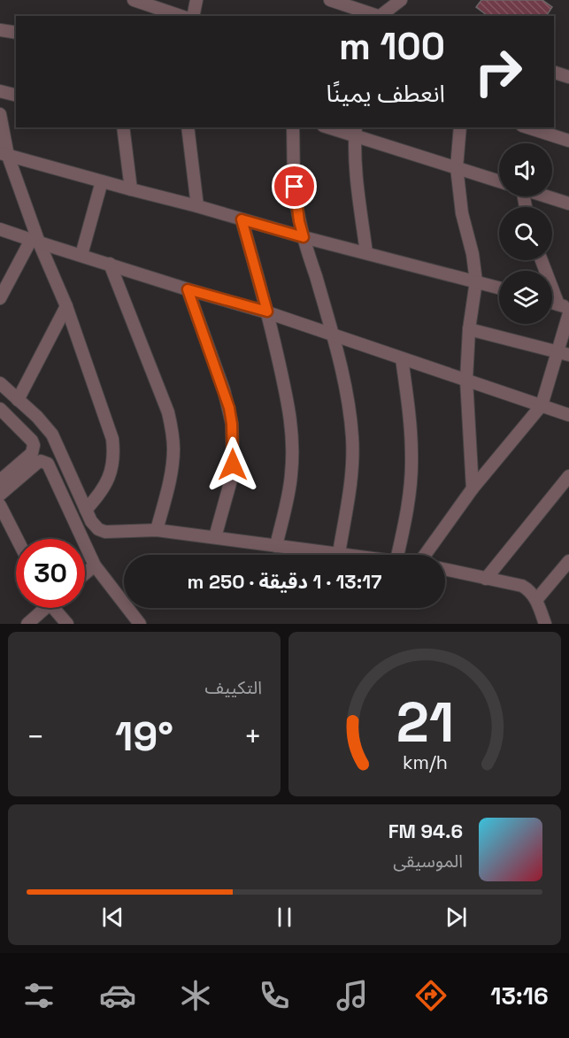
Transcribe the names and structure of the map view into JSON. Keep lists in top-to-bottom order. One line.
{"page":{"turn":["100 m","انعطف يمينًا"],"limit":"30","trip":"13:17 · 1 دقيقة · 250 m","tile":"التكييف","heat":["−","19°","+"],"song":["94.6 FM","الموسيقى"],"tabs":"13:16","gauge":["21","km/h"]}}
